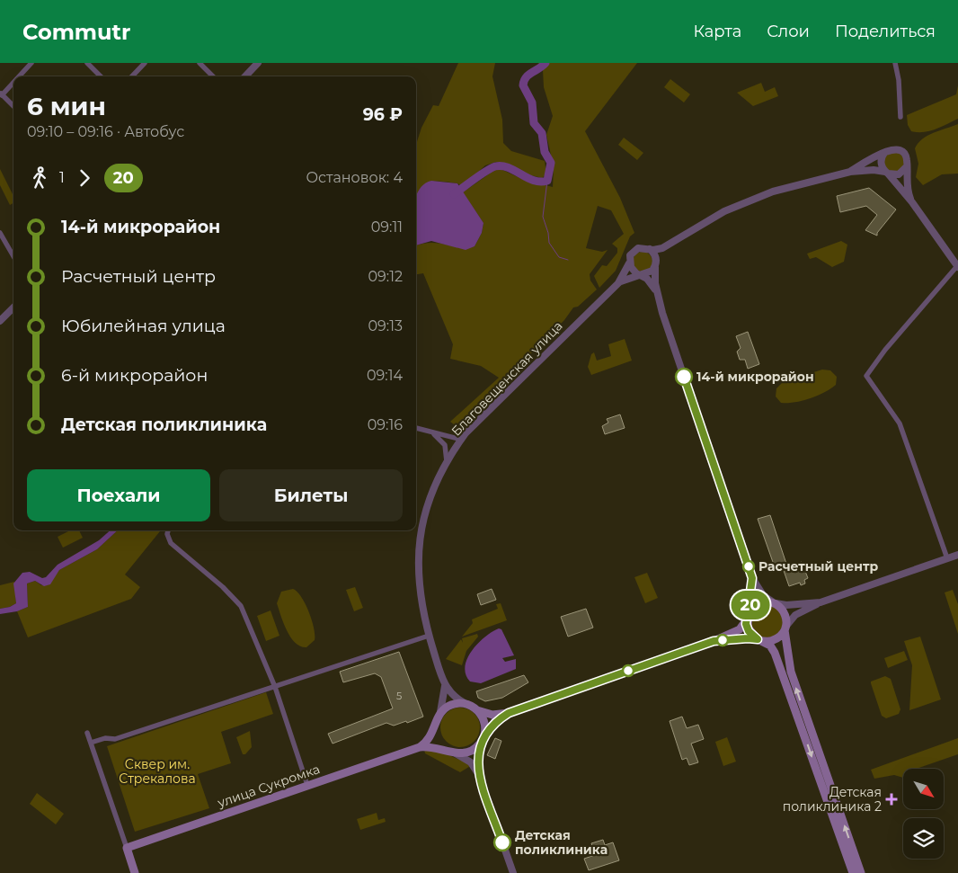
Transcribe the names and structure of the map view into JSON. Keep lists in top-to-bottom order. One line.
{"streets":{"main road":["улица Сукромка"],"street":["Благовещенская улица"]},"parks":["Сквер им. Стрекалова"],"places":{"other":["14-й микрорайон","Расчетный центр","Детская поликлиника"],"health":["Детская поликлиника 2"]},"lines":["bus line 20"],"house_numbers":["5"],"north":"bottom right","page":{"header":"Commutr","nav":["Карта","Слои","Поделиться"],"on_map":"20","heading":["6 мин","09:10 – 09:16 · Автобус","96 ₽"],"legs":["1","20","Остановок: 4"],"list":[{"name":"14-й микрорайон","value":"09:11"},{"name":"Расчетный центр","value":"09:12"},{"name":"Юбилейная улица","value":"09:13"},{"name":"6-й микрорайон","value":"09:14"},{"name":"Детская поликлиника","value":"09:16"}],"buttons":["Поехали","Билеты"]}}
